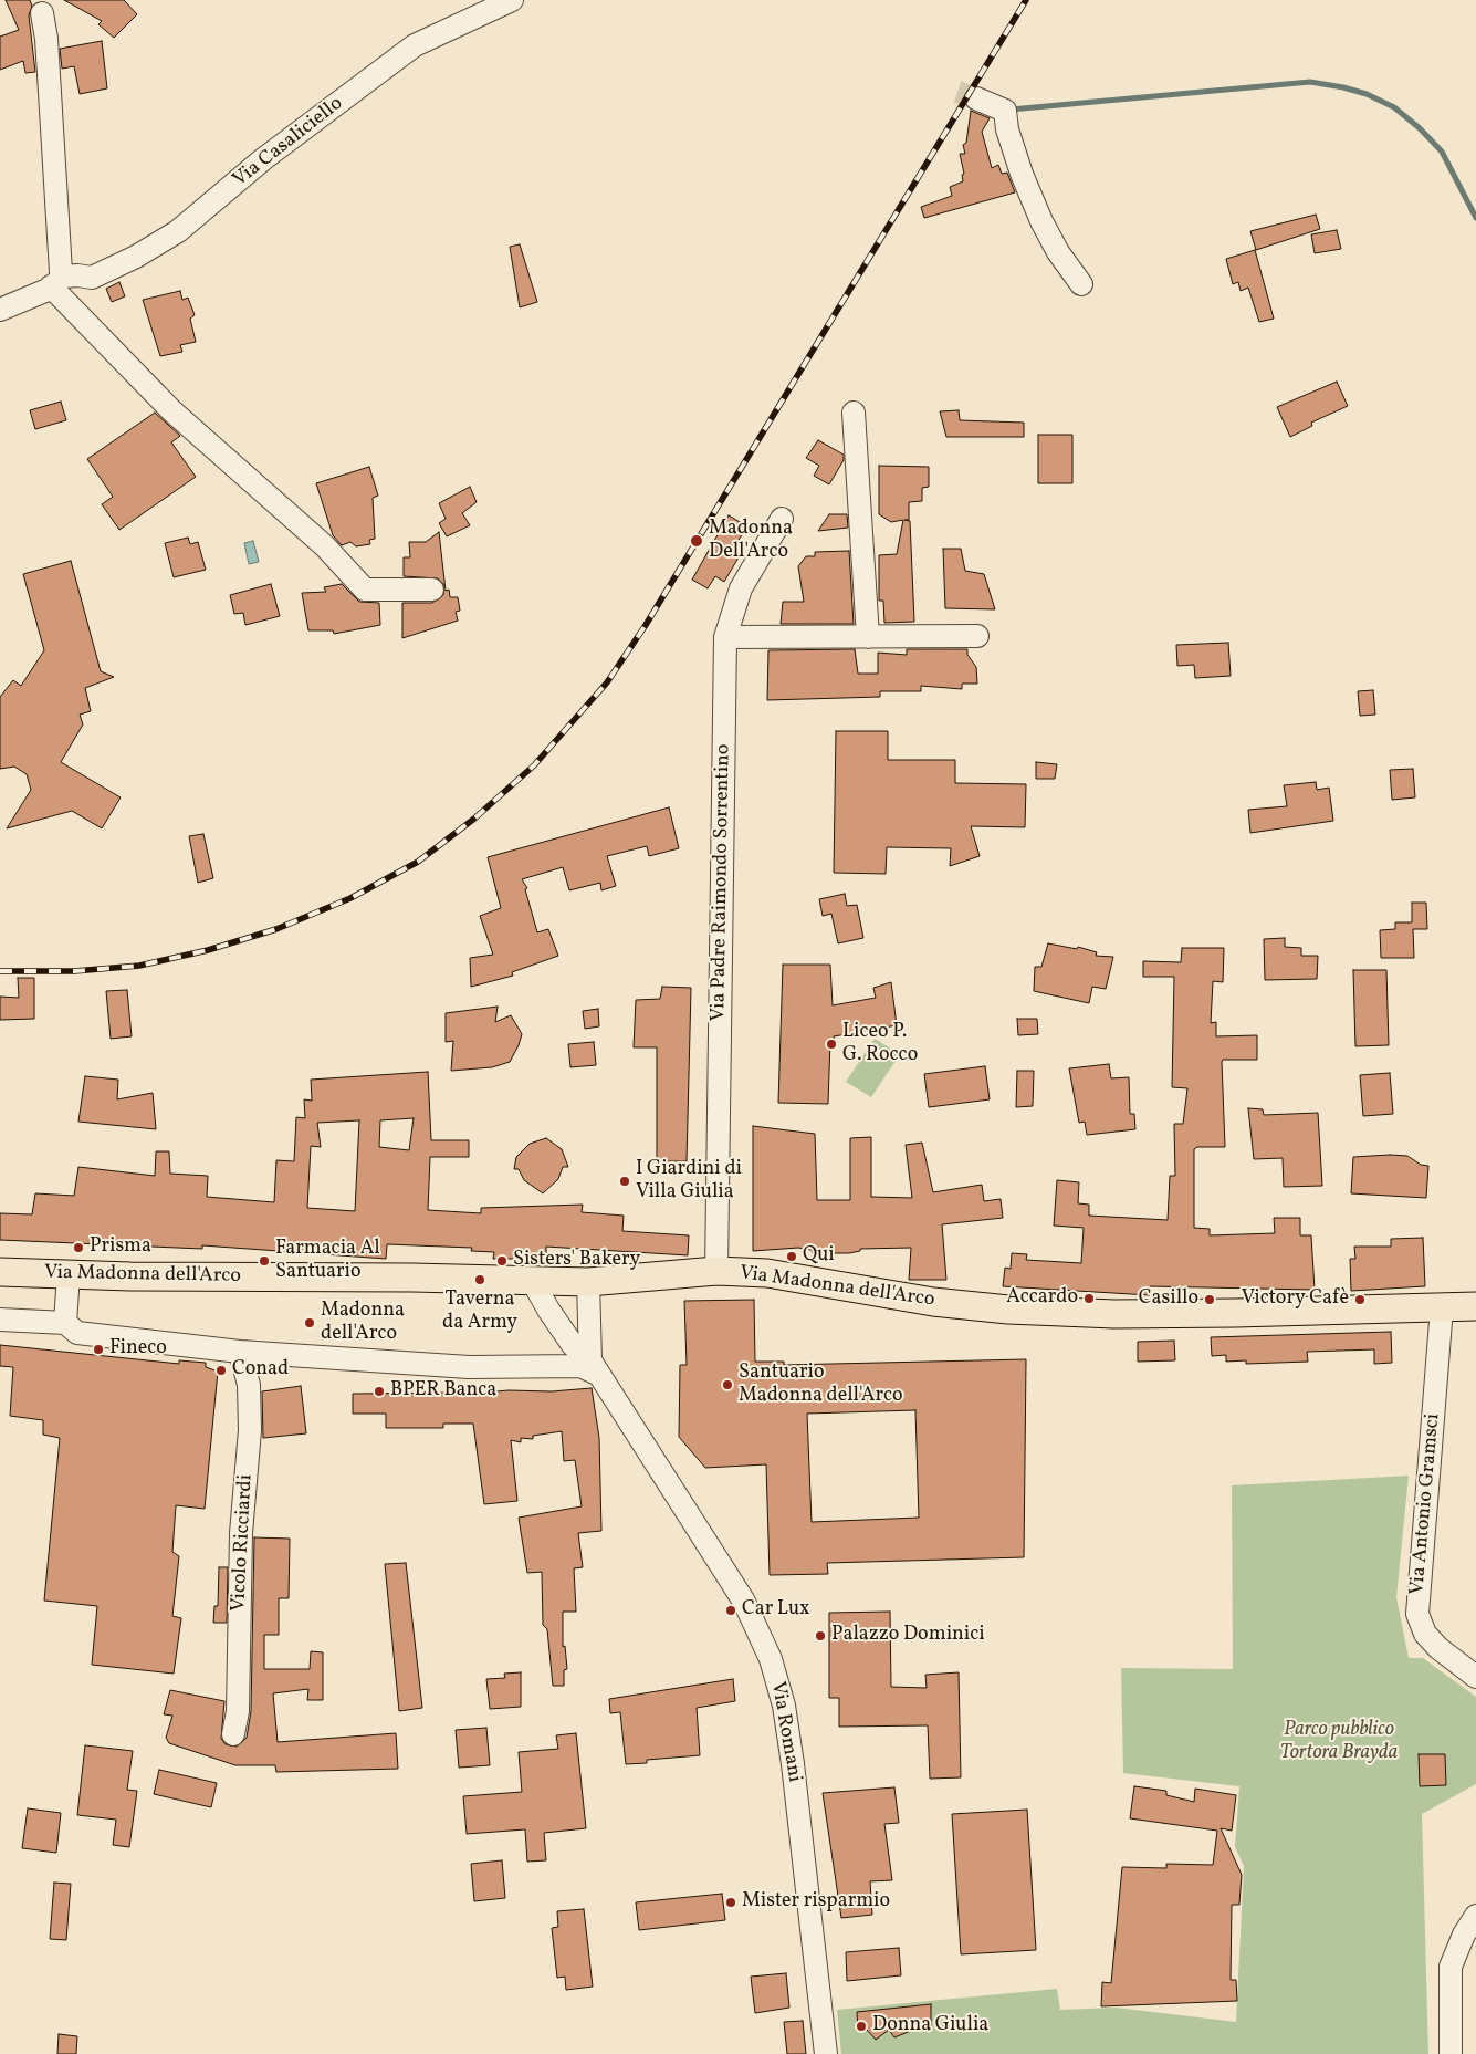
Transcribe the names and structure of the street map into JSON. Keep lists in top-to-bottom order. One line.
{"streets":{"main road":["Via Madonna dell'Arco"],"street":["Via Casaliciello","Via Padre Raimondo Sorrentino","Via Antonio Gramsci","Vicolo Ricciardi","Via Romani"]},"crossings":[["Via Padre Raimondo Sorrentino","Via Madonna dell'Arco"],["Via Madonna dell'Arco","Via Antonio Gramsci"],["Via Madonna dell'Arco","Via Romani"]],"parks":["Parco pubblico Tortora Brayda"],"places":["Madonna Dell'Arco","Liceo P. G. Rocco","I Giardini di Villa Giulia","Prisma","Qui","Farmacia Al Santuario","Sisters' Bakery","Taverna da Army","Accardo","Casillo","Victory Cafè","Madonna dell'Arco","Fineco","Conad","Santuario Madonna dell'Arco","BPER Banca","Car Lux","Palazzo Dominici","Mister risparmio","Donna Giulia"]}
